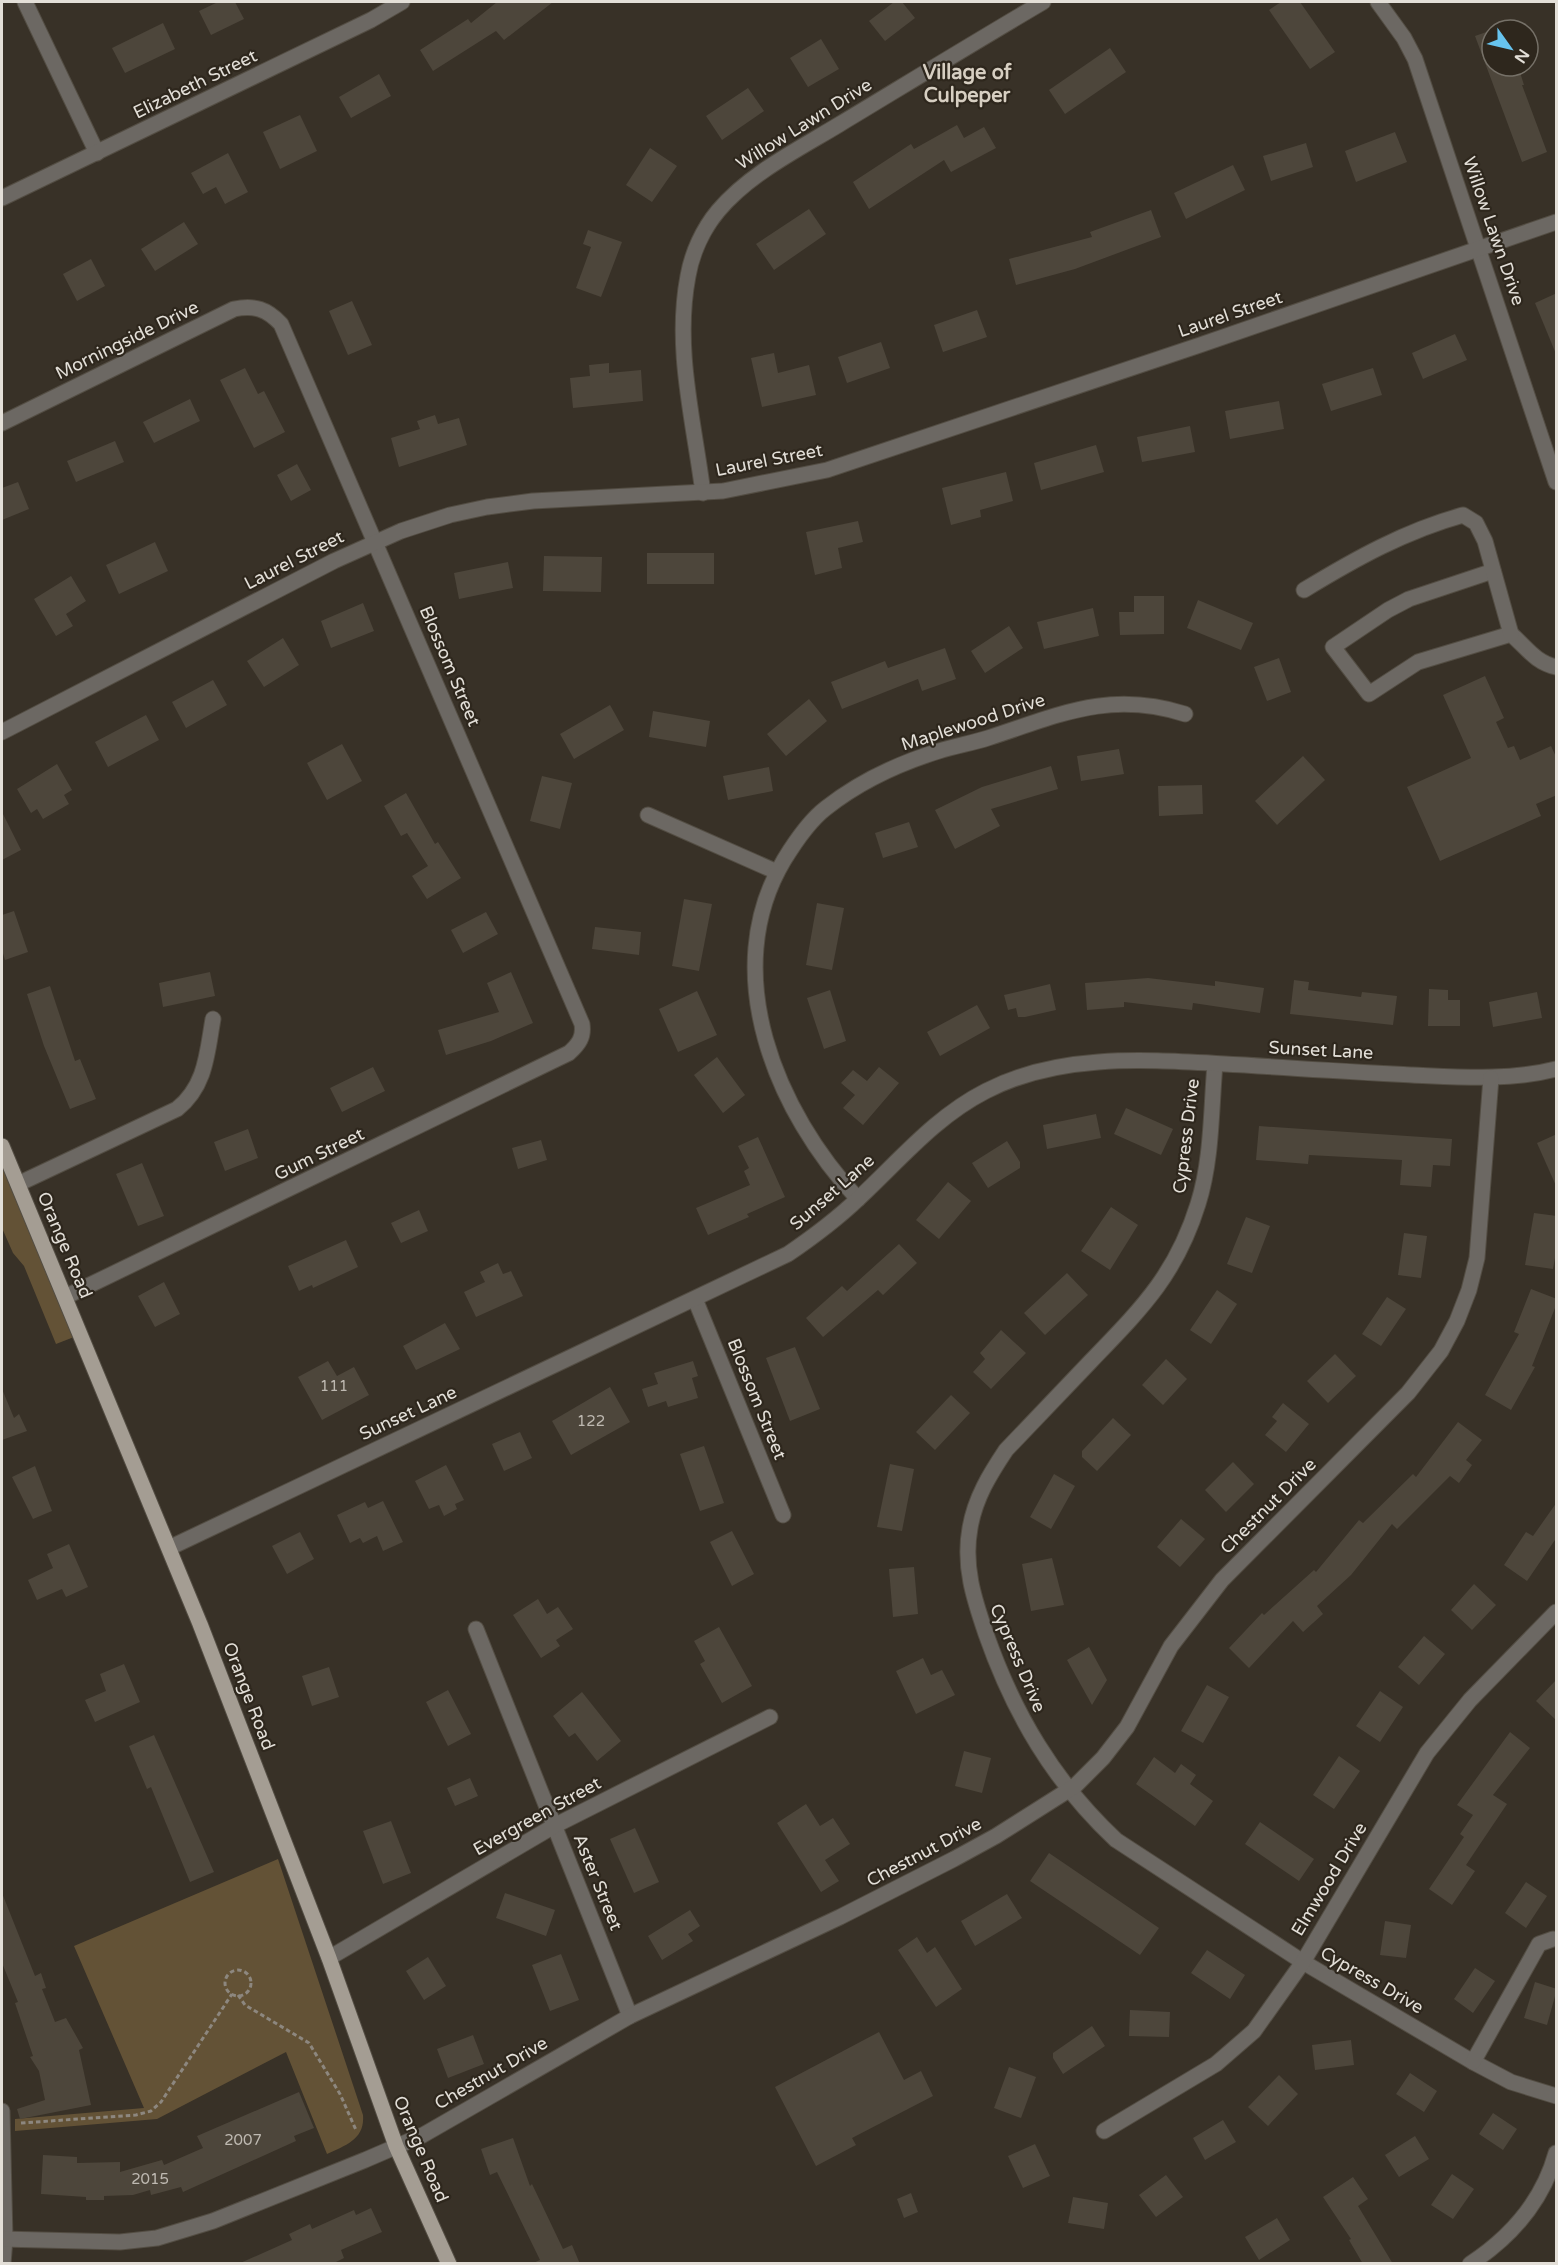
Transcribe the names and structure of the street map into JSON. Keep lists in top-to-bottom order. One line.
{"streets":{"main road":["Orange Road"],"street":["Elizabeth Street","Willow Lawn Drive","Laurel Street","Morningside Drive","Blossom Street","Maplewood Drive","Sunset Lane","Cypress Drive","Gum Street","Chestnut Drive","Evergreen Street","Elmwood Drive","Aster Street"]},"crossings":[["Willow Lawn Drive","Laurel Street"],["Laurel Street","Blossom Street"],["Morningside Drive","Blossom Street"],["Blossom Street","Sunset Lane"],["Blossom Street","Gum Street"],["Maplewood Drive","Sunset Lane"],["Sunset Lane","Cypress Drive"],["Sunset Lane","Orange Road"],["Sunset Lane","Chestnut Drive"],["Cypress Drive","Chestnut Drive"],["Cypress Drive","Elmwood Drive"],["Gum Street","Orange Road"],["Orange Road","Chestnut Drive"],["Orange Road","Evergreen Street"],["Chestnut Drive","Aster Street"],["Evergreen Street","Aster Street"]],"districts":["Village of Culpeper"],"house_numbers":["111","122","2007","2015"],"north":"bottom right"}
